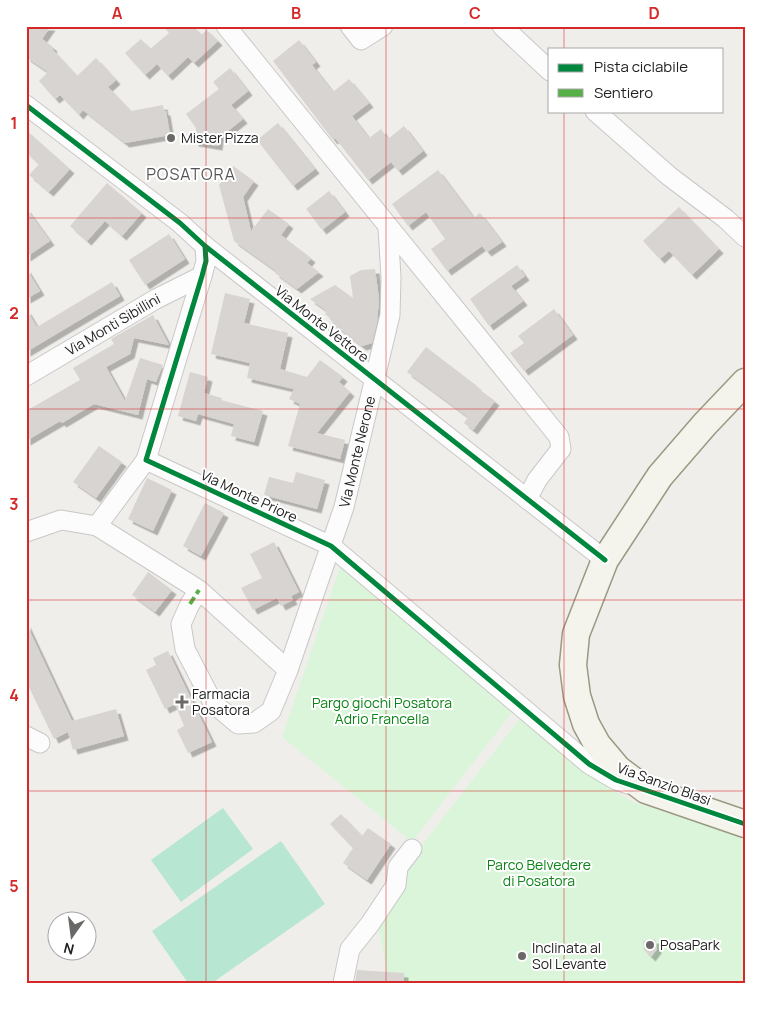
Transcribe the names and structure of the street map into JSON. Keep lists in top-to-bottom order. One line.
{"streets":{"street":["Via Monte Vettore","Via Monti Sibillini","Via Monte Nerone","Via Monte Priore","Via Sanzio Blasi"]},"crossings":[["Via Monte Vettore","Via Monte Nerone"],["Via Monte Vettore","Via Sanzio Blasi"],["Via Monte Nerone","Via Monte Priore"],["Via Monte Priore","Via Sanzio Blasi"]],"districts":["POSATORA"],"parks":["Pargo giochi Posatora Adrio Francella","Parco Belvedere di Posatora"],"places":{"other":["Mister Pizza","PosaPark","Inclinata al Sol Levante"],"health":["Farmacia Posatora"]},"legend":["Pista ciclabile","Sentiero"],"north":"bottom","grid":{"columns":["A","B","C","D"],"rows":["1","2","3","4","5"]}}
